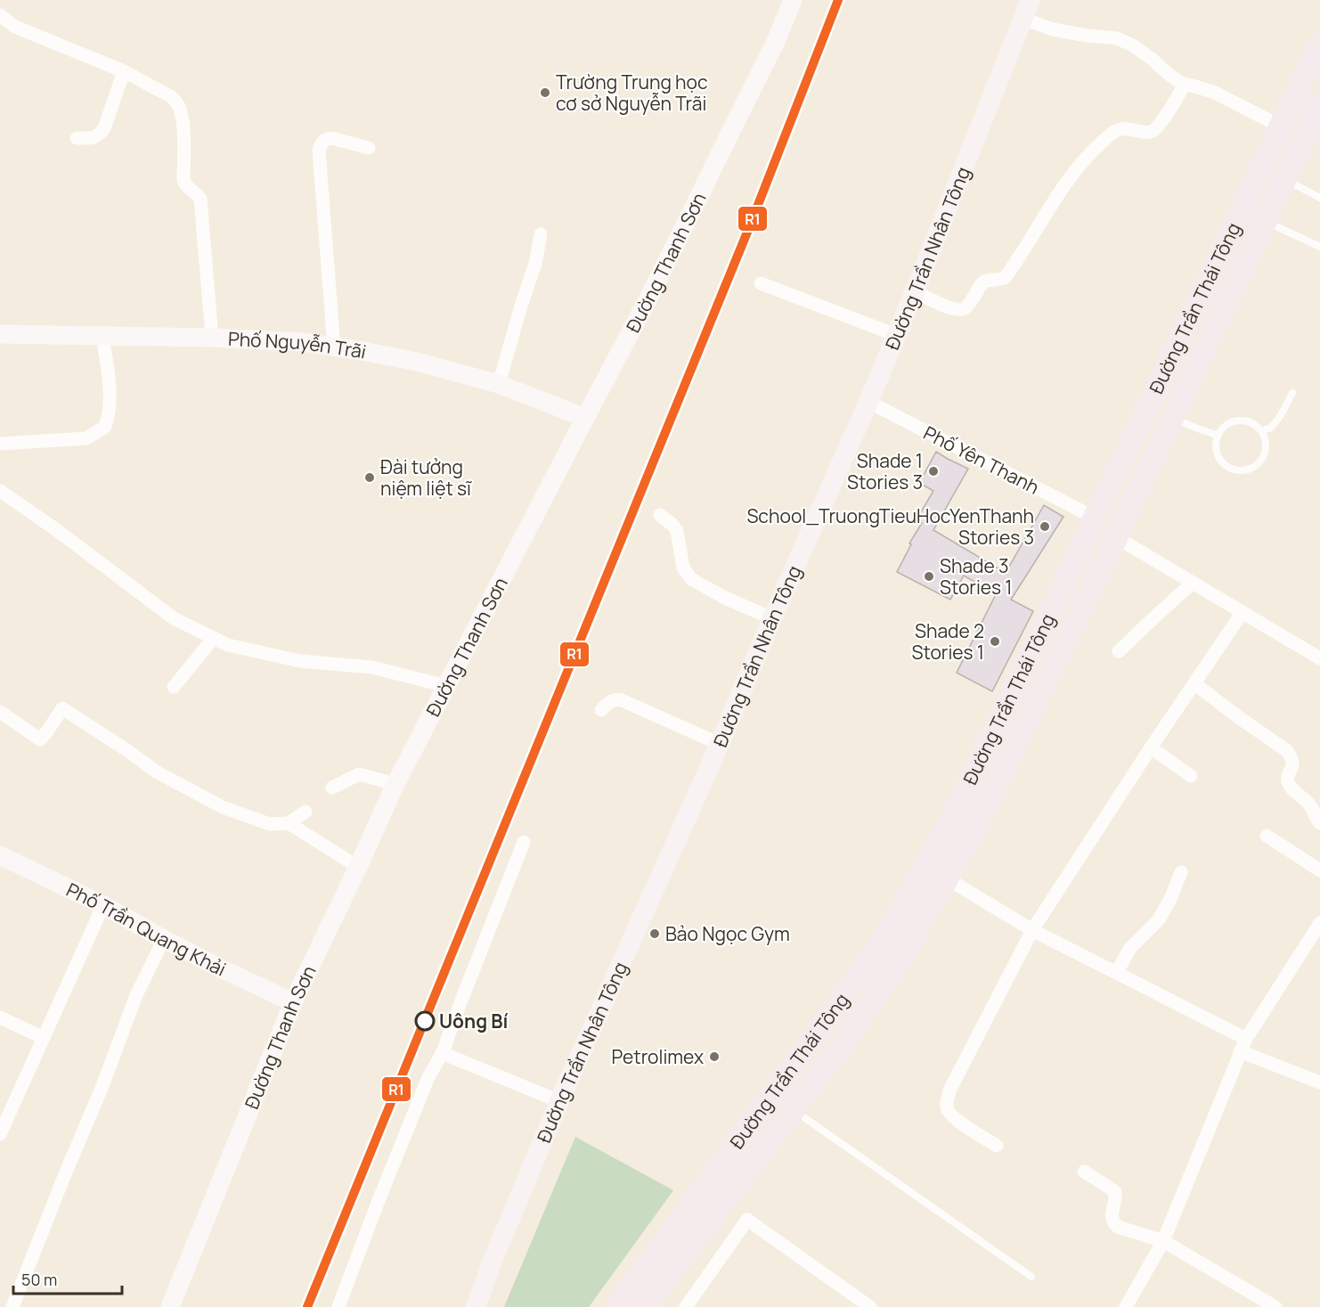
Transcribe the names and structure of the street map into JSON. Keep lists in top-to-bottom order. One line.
{"streets":{"highway":["Đường Trần Thái Tông"],"main road":["Đường Trần Nhân Tông"],"street":["Đường Thanh Sơn","Phố Nguyễn Trãi","Phố Yên Thanh","Phố Trần Quang Khải"]},"crossings":[["Đường Trần Nhân Tông","Phố Yên Thanh"],["Đường Thanh Sơn","Phố Nguyễn Trãi"],["Đường Thanh Sơn","Phố Trần Quang Khải"],["Đường Trần Thái Tông","Phố Yên Thanh"]],"places":["Trường Trung học cơ sở Nguyễn Trãi","Shade 1 Stories 3","Đài tưởng niệm liệt sĩ","School_TruongTieuHocYenThanh Stories 3","Shade 3 Stories 1","Shade 2 Stories 1","Bảo Ngọc Gym","Uông Bí","Petrolimex"],"lines":["transit line R1"],"scale_bar":"50 m"}
